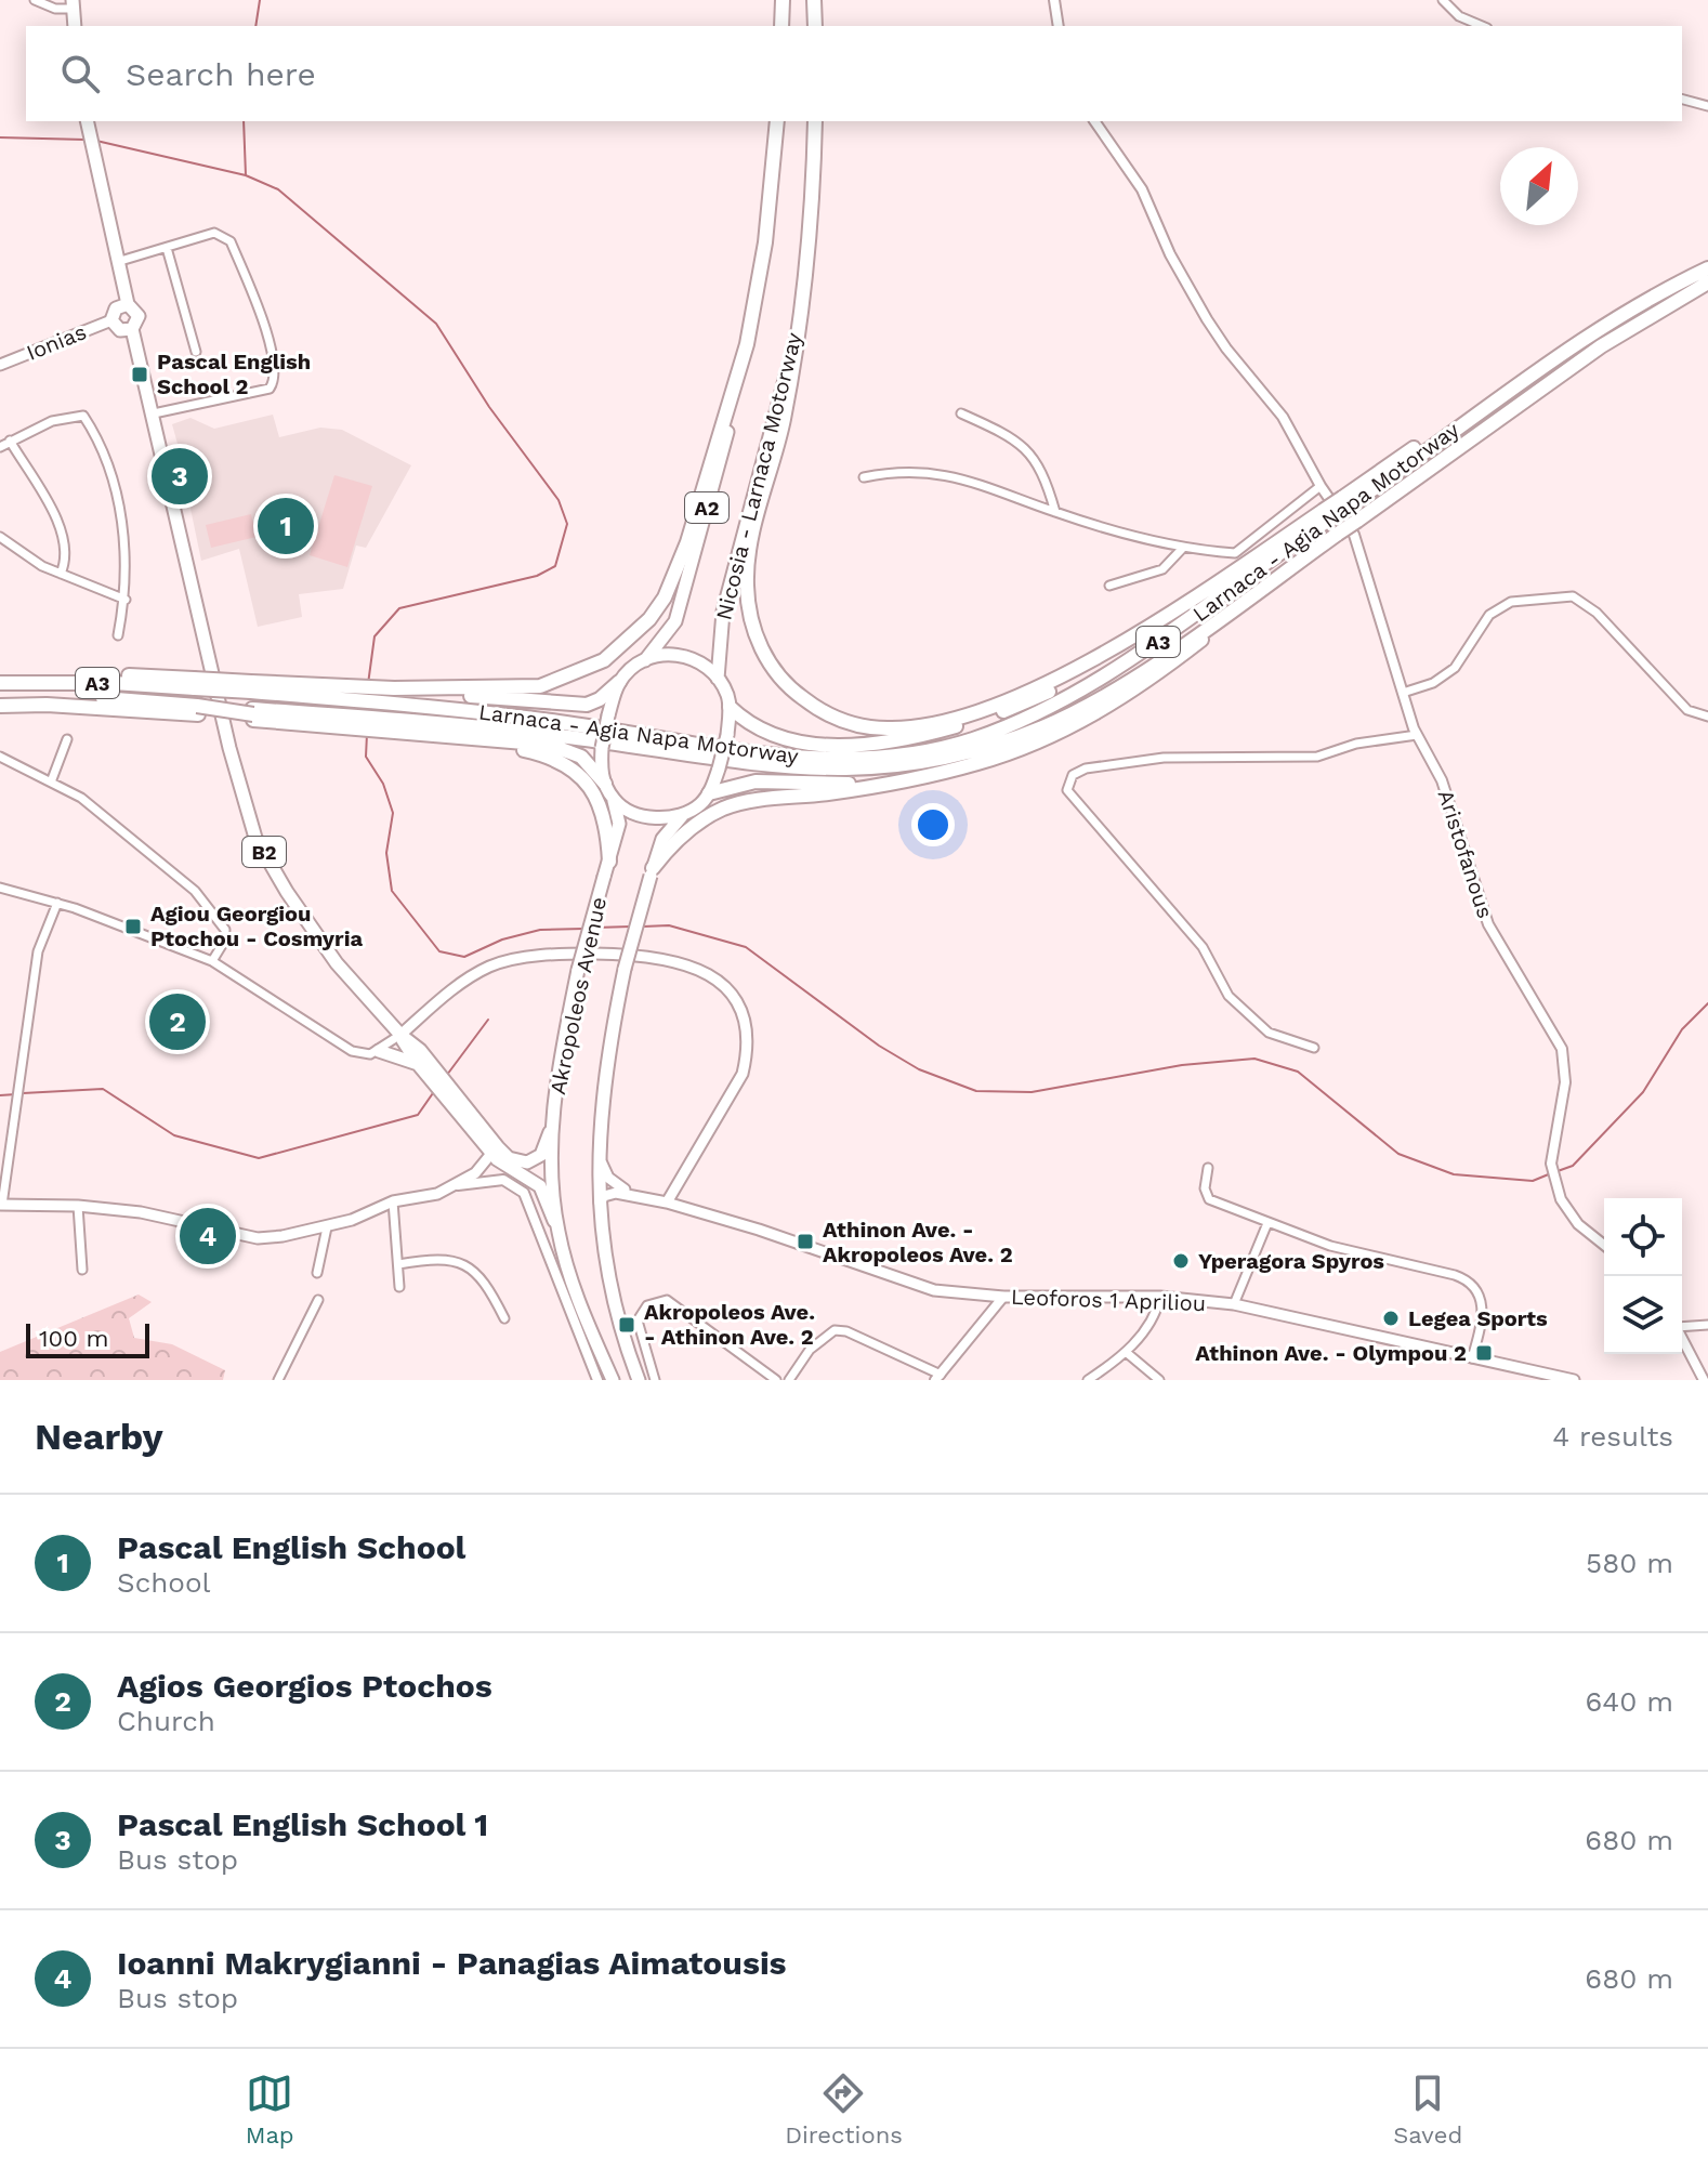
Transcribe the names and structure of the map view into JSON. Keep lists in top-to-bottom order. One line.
{"streets":{"highway":["Nicosia - Larnaca Motorway","A2","Larnaca - Agia Napa Motorway","A3"],"main road":["Ionias","B2","Akropoleos Avenue","Leoforos 1 Apriliou"],"street":["Aristofanous"]},"crossings":[["Ionias","B2"],["Nicosia - Larnaca Motorway","A2"],["Nicosia - Larnaca Motorway","B2"],["Nicosia - Larnaca Motorway","Akropoleos Avenue"],["A2","B2"],["A2","Akropoleos Avenue"],["Larnaca - Agia Napa Motorway","Aristofanous"],["B2","Akropoleos Avenue"],["Akropoleos Avenue","Leoforos 1 Apriliou"]],"places":{"transit":["Pascal English School 2","Agiou Georgiou Ptochou - Cosmyria","Athinon Ave. - Akropoleos Ave. 2","Akropoleos Ave. - Athinon Ave. 2","Athinon Ave. - Olympou 2"],"other":["Yperagora Spyros","Legea Sports"]},"scale_bar":"100 m","north":"top right","page":{"search":"Search here","pins":["3","1","2","4"],"scale":"100 m","heading":["Nearby","4 results"],"list":[{"mark":"1","name":"Pascal English School","note":"School","value":"580 m"},{"mark":"2","name":"Agios Georgios Ptochos","note":"Church","value":"640 m"},{"mark":"3","name":"Pascal English School 1","note":"Bus stop","value":"680 m"},{"mark":"4","name":"Ioanni Makrygianni - Panagias Aimatousis","note":"Bus stop","value":"680 m"}],"nav":["Map","Directions","Saved"]}}
